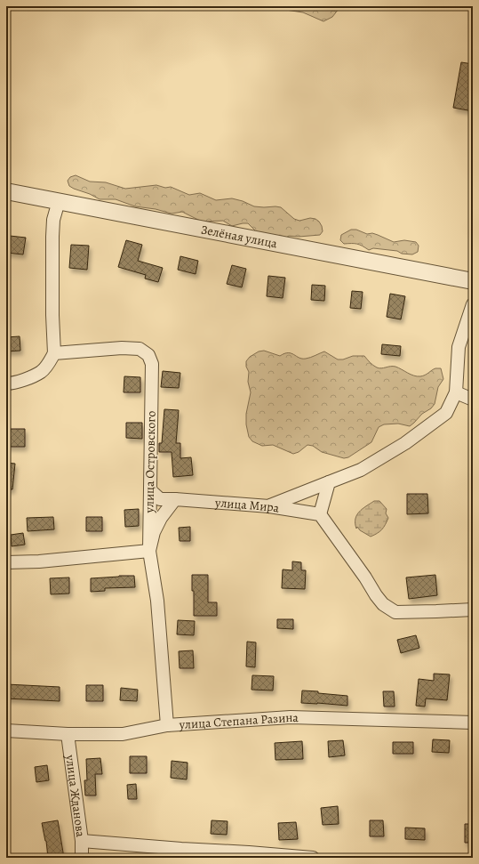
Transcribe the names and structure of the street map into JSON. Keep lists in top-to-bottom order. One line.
{"streets":{"street":["Зелёная улица","улица Островского","улица Мира","улица Степана Разина","улица Жданова"]},"crossings":[["улица Островского","улица Мира"],["улица Островского","улица Степана Разина"],["улица Степана Разина","улица Жданова"]]}
